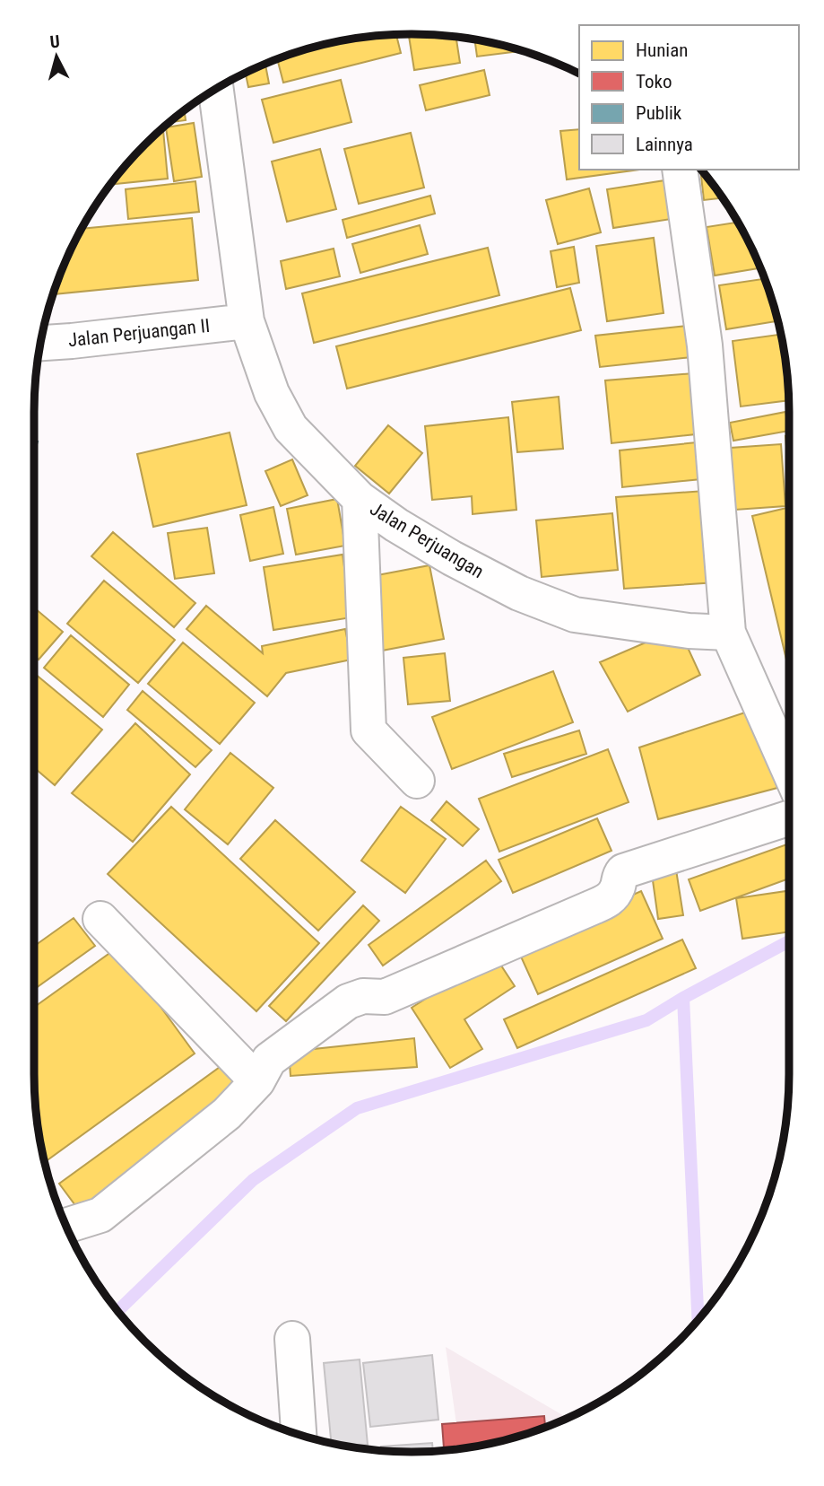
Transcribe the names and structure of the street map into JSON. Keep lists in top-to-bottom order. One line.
{"streets":{"street":["Jalan Perjuangan II","Jalan Perjuangan"]},"crossings":[["Jalan Perjuangan II","Jalan Perjuangan"]],"legend":["Hunian","Toko","Publik","Lainnya"],"north":"top"}
